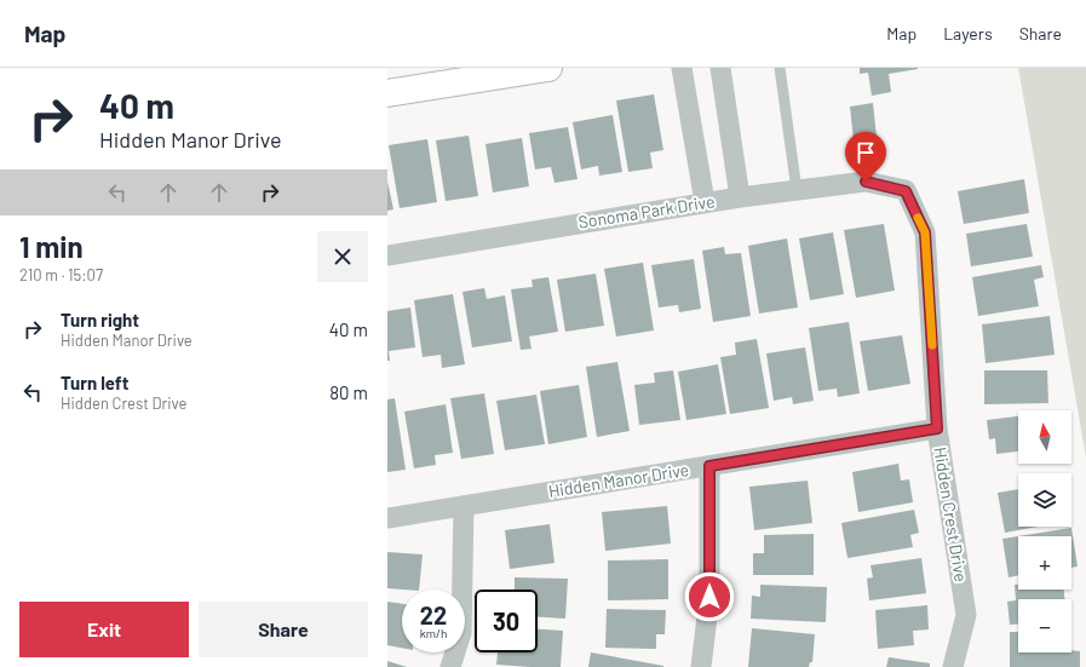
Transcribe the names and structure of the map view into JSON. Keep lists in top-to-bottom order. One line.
{"streets":{"street":["Sonoma Park Drive","Hidden Manor Drive","Hidden Crest Drive"]},"crossings":[["Sonoma Park Drive","Hidden Crest Drive"],["Hidden Manor Drive","Hidden Crest Drive"]],"north":"top","page":{"header":"Map","nav":["Map","Layers","Share"],"turn":["40 m","Hidden Manor Drive"],"heading":["1 min","210 m · 15:07"],"list":[{"name":"Turn right","note":"Hidden Manor Drive","value":"40 m"},{"name":"Turn left","note":"Hidden Crest Drive","value":"80 m"}],"map_buttons":["+","−"],"speed":"22 km/h","limit":"30","buttons":["Exit","Share"]}}
